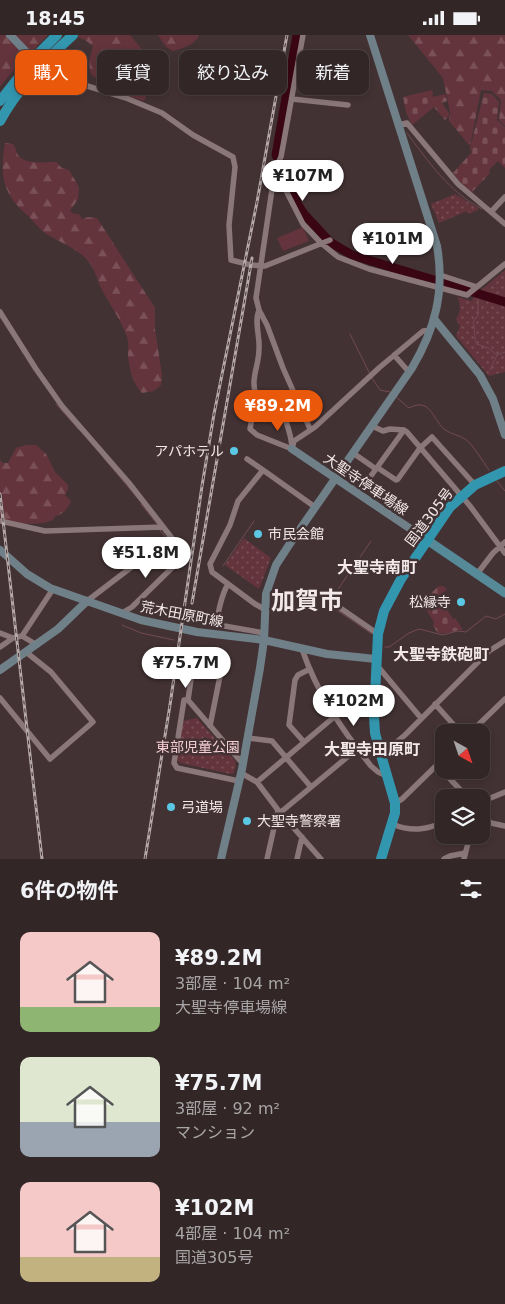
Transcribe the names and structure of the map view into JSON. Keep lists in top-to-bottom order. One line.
{"streets":{"highway":["国道305号"],"street":["大聖寺停車場線","荒木田原町線"]},"crossings":[["大聖寺停車場線","国道305号"],["国道305号","荒木田原町線"]],"districts":["大聖寺南町","加賀市","大聖寺鉄砲町","大聖寺田原町"],"parks":["東部児童公園"],"places":["アパホテル","市民会館","松縁寺","弓道場","大聖寺警察署"],"north":"bottom right","page":{"status":"18:45","chip":["購入","賃貸","絞り込み","新着"],"price":["¥107M","¥101M","¥89.2M","¥51.8M","¥75.7M","¥102M"],"heading":"6件の物件","list":[{"name":"¥89.2M","note":"3部屋 · 104 m² · 大聖寺停車場線"},{"name":"¥75.7M","note":"3部屋 · 92 m² · マンション"},{"name":"¥102M","note":"4部屋 · 104 m² · 国道305号"}]}}
